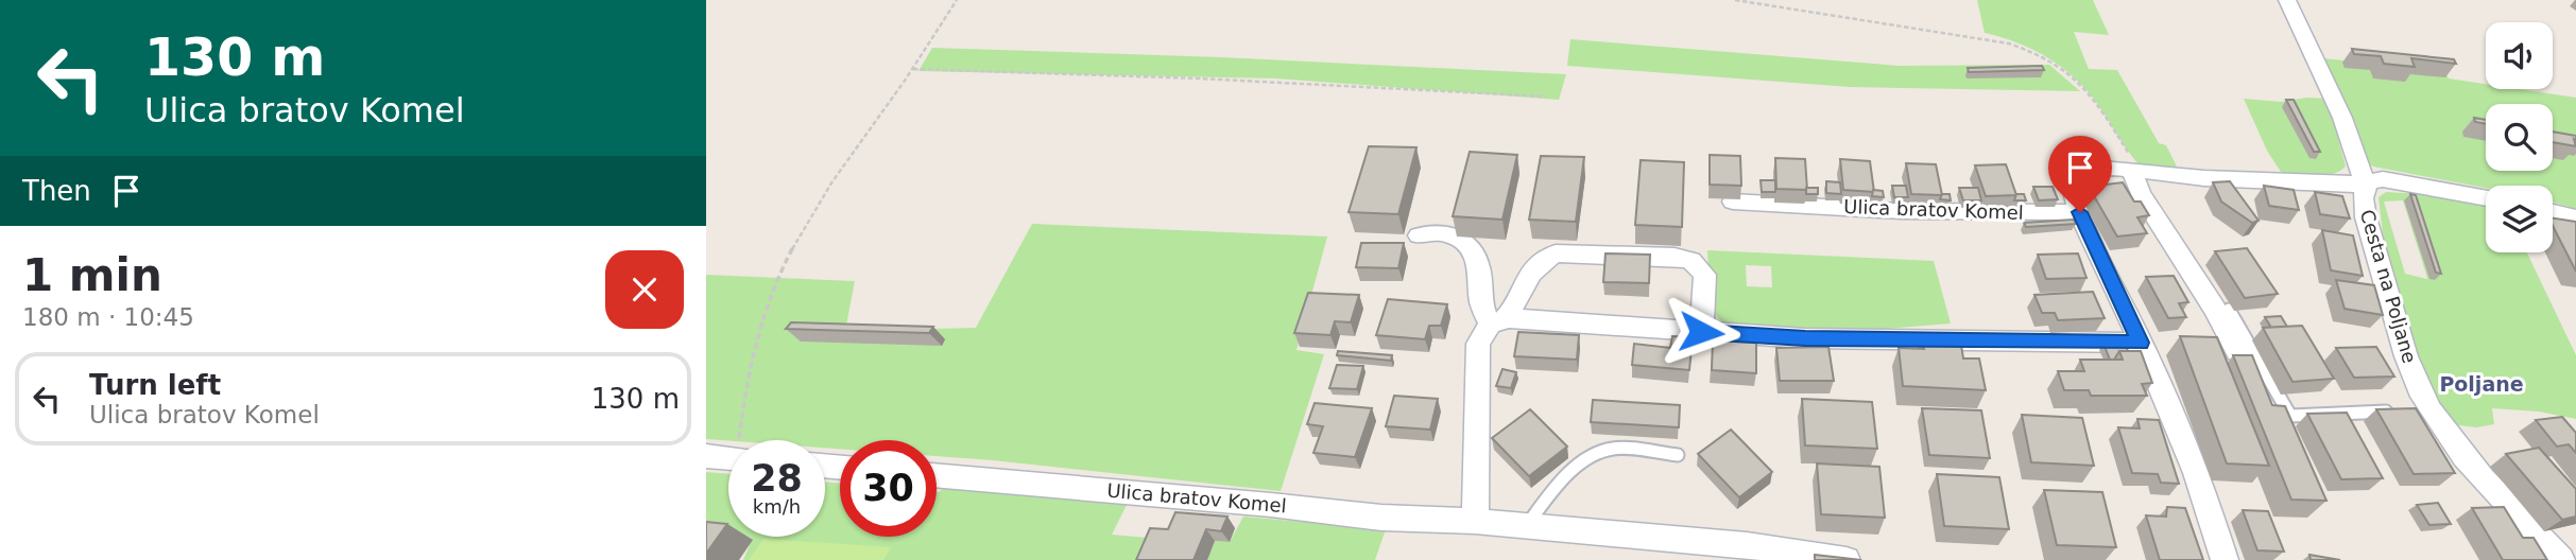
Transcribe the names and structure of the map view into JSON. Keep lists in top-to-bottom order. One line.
{"streets":{"street":["Ulica bratov Komel","Cesta na Poljane"]},"districts":["Poljane"],"page":{"turn":["130 m","Ulica bratov Komel"],"then":"Then","heading":["1 min","180 m · 10:45"],"list":[{"name":"Turn left","note":"Ulica bratov Komel","value":"130 m"}],"speed":"28 km/h","limit":"30"}}
